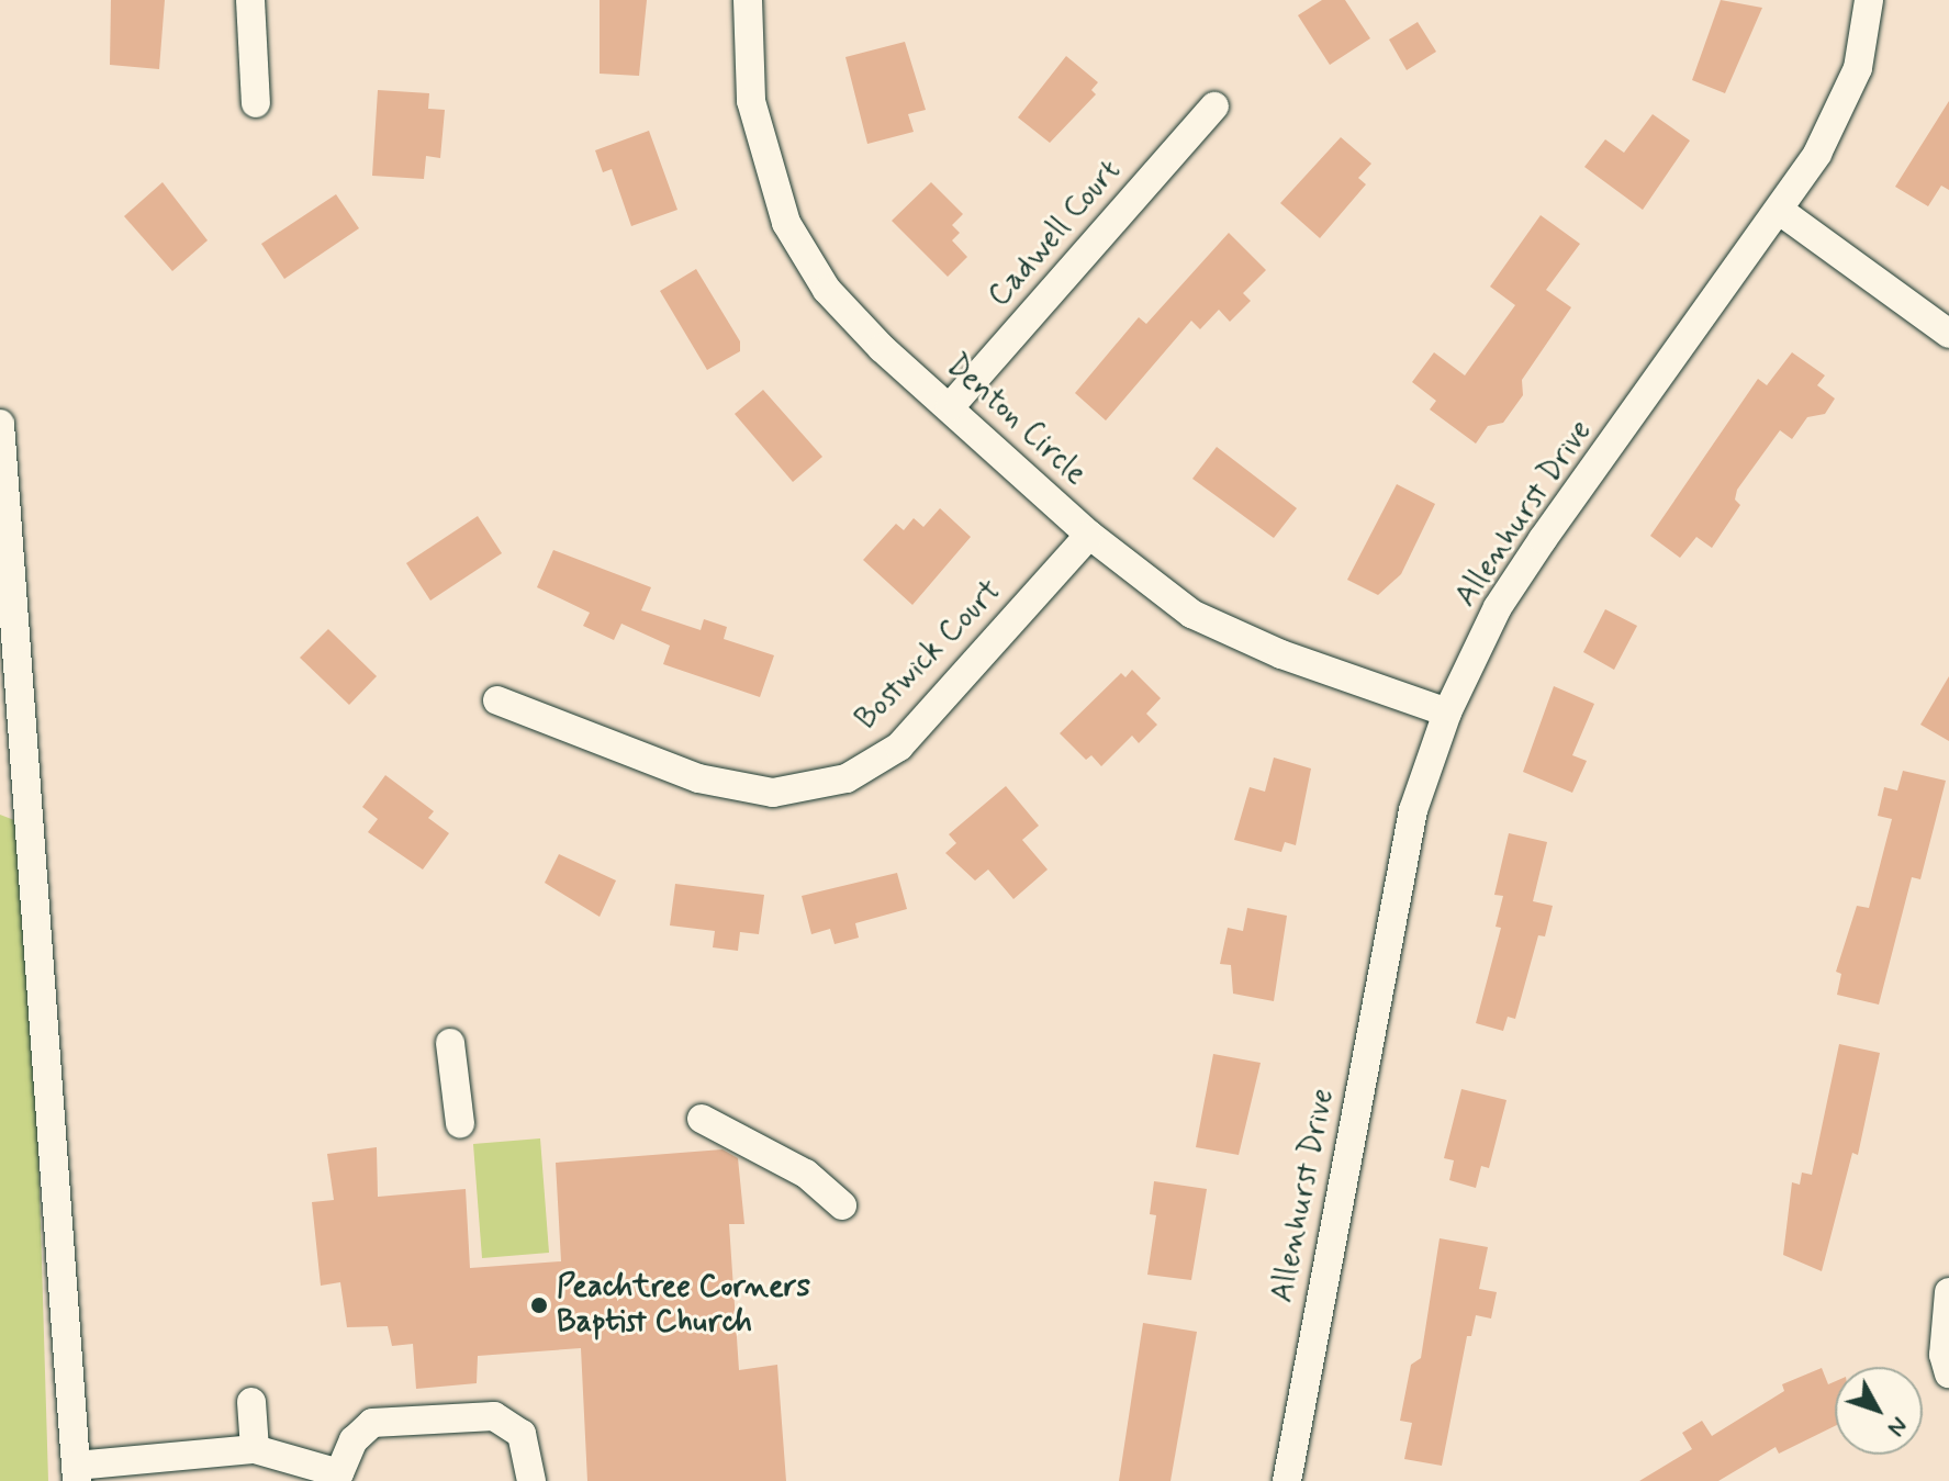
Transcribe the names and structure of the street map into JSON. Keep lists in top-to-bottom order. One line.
{"streets":{"street":["Cadwell Court","Denton Circle","Allenhurst Drive","Bostwick Court"]},"crossings":[["Cadwell Court","Denton Circle"],["Denton Circle","Allenhurst Drive"],["Denton Circle","Bostwick Court"]],"places":["Peachtree Corners Baptist Church"],"north":"bottom right"}
